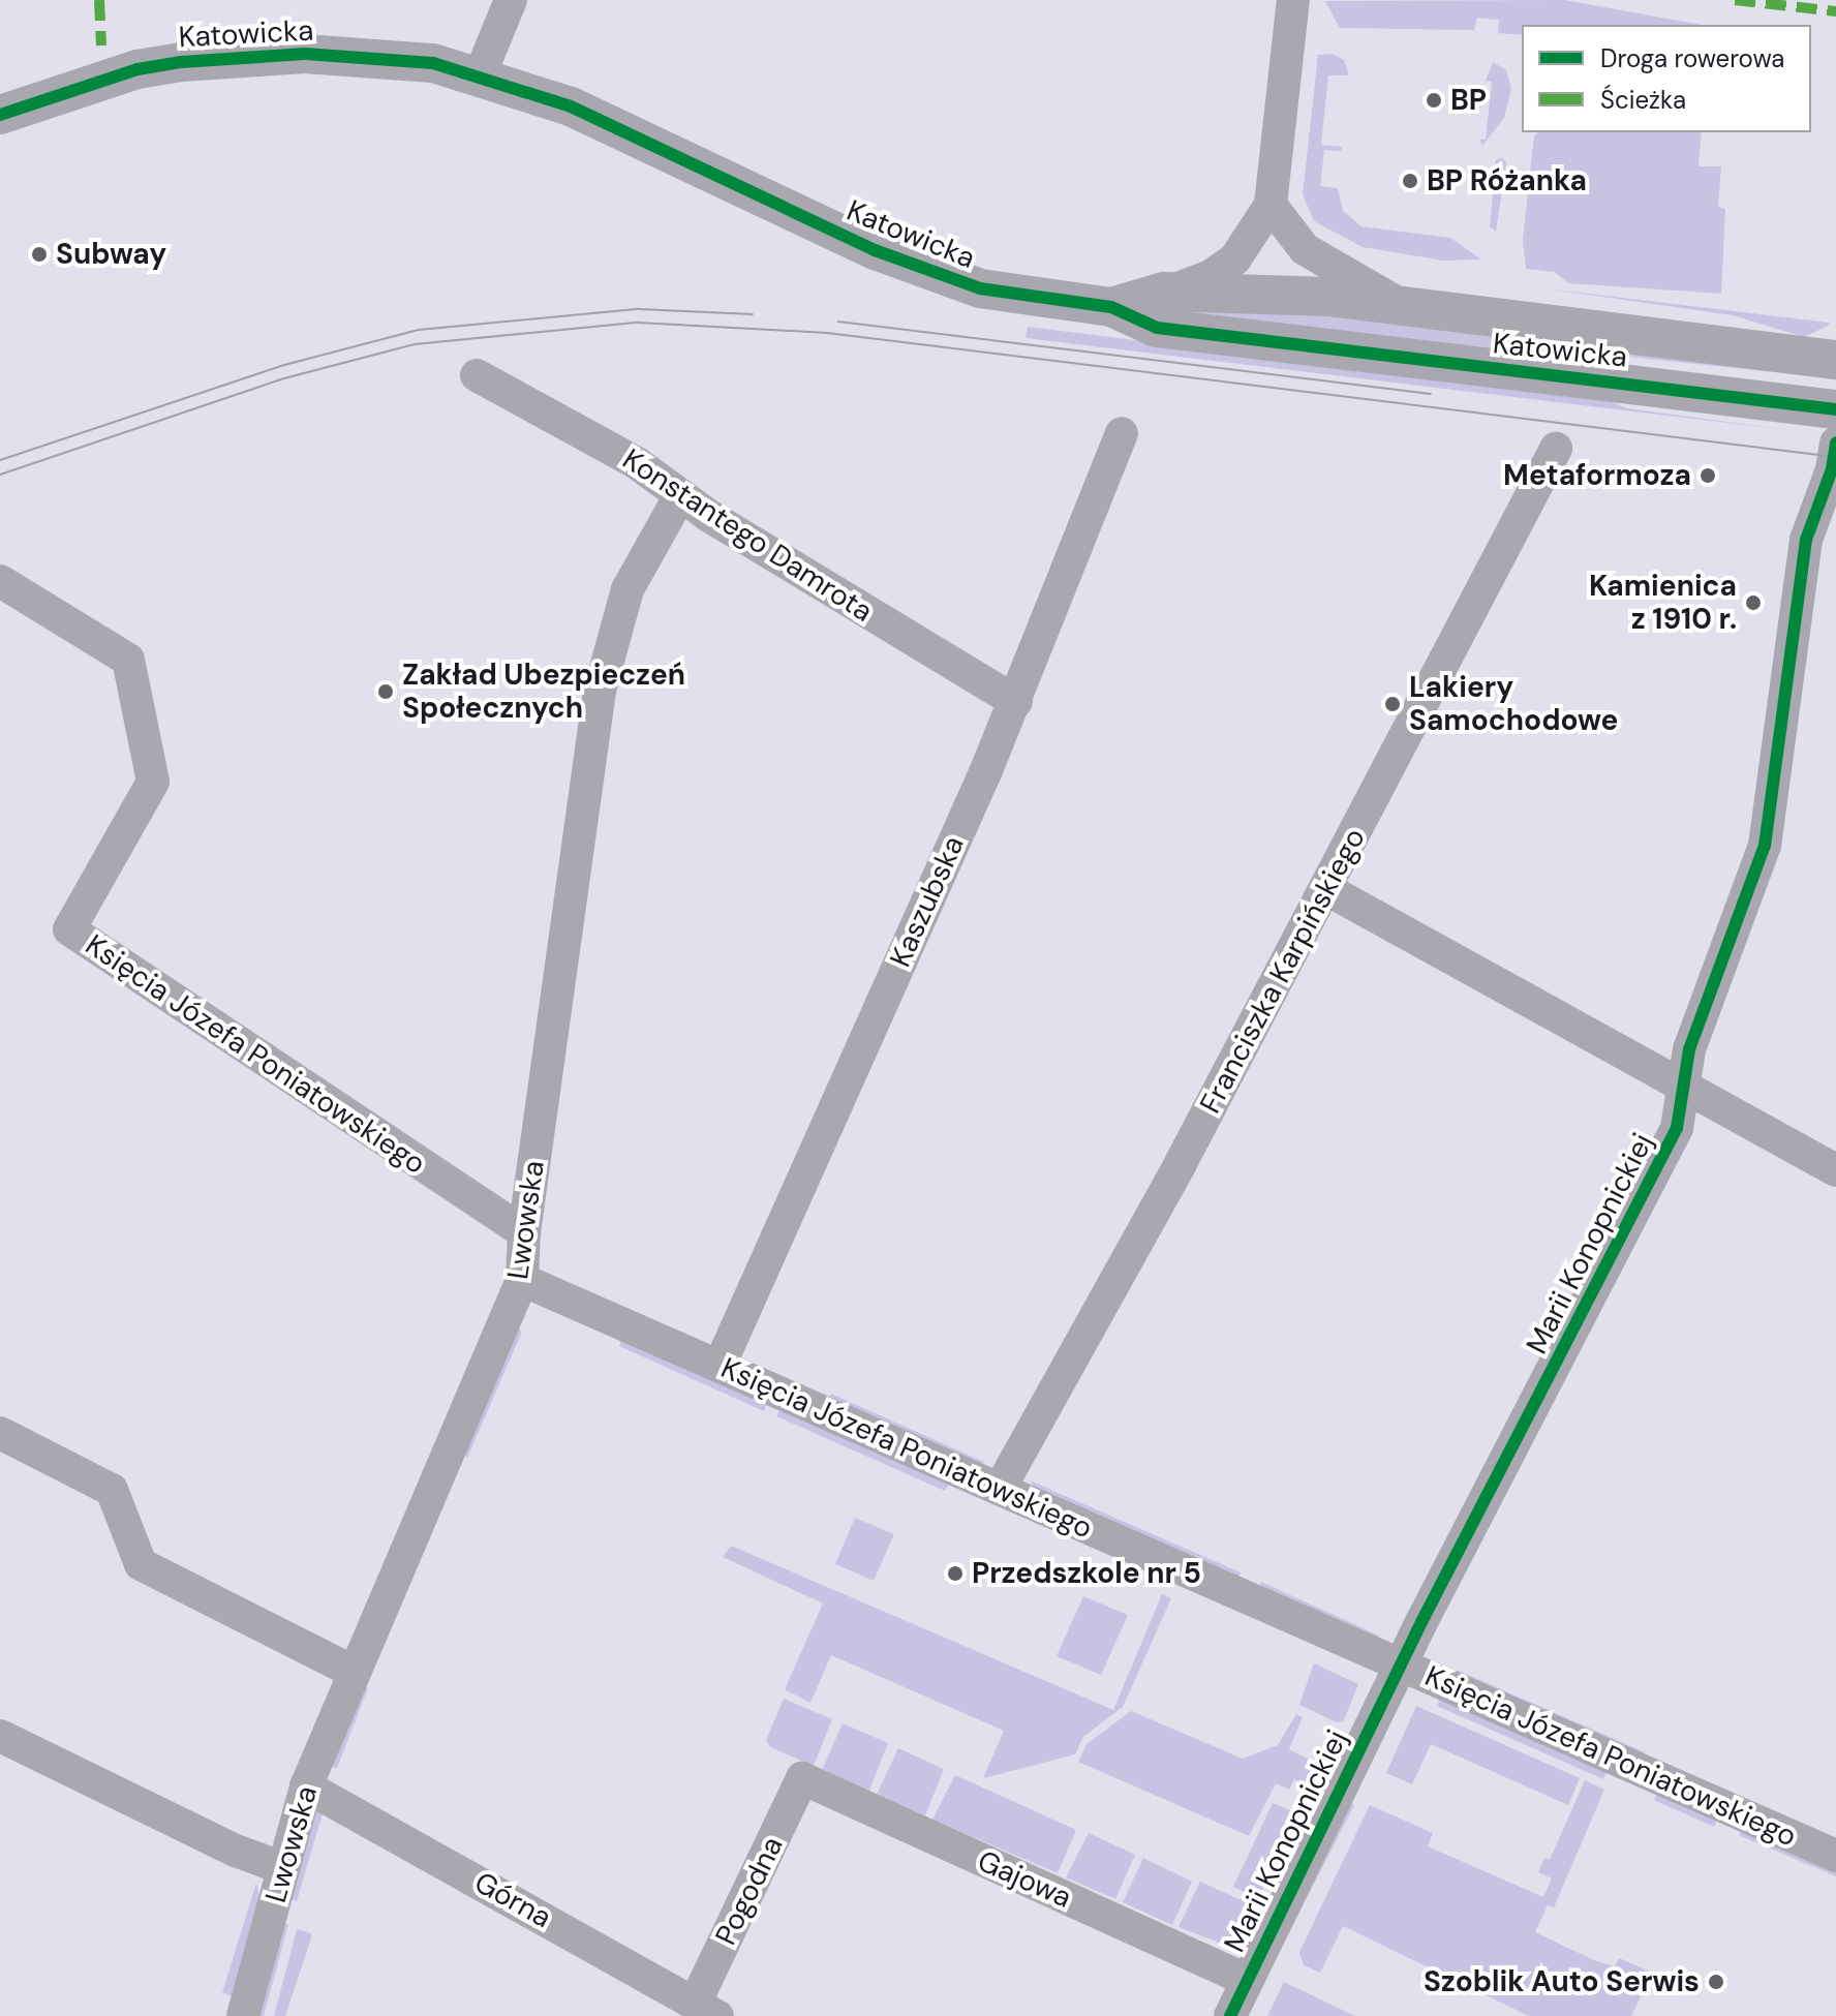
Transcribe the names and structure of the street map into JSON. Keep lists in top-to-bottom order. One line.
{"streets":{"street":["Katowicka","Konstantego Damrota","Kaszubska","Franciszka Karpińskiego","Księcia Józefa Poniatowskiego","Lwowska","Marii Konopnickiej","Gajowa","Pogodna","Górna"]},"crossings":[["Konstantego Damrota","Kaszubska"],["Konstantego Damrota","Lwowska"],["Kaszubska","Księcia Józefa Poniatowskiego"],["Franciszka Karpińskiego","Księcia Józefa Poniatowskiego"],["Księcia Józefa Poniatowskiego","Lwowska"],["Księcia Józefa Poniatowskiego","Marii Konopnickiej"],["Lwowska","Górna"],["Marii Konopnickiej","Gajowa"],["Gajowa","Pogodna"],["Pogodna","Górna"]],"places":["BP","BP Różanka","Subway","Metaformoza","Kamienica z 1910 r.","Zakład Ubezpieczeń Społecznych","Lakiery Samochodowe","Przedszkole nr 5","Szoblik Auto Serwis"],"legend":["Droga rowerowa","Ścieżka"]}
